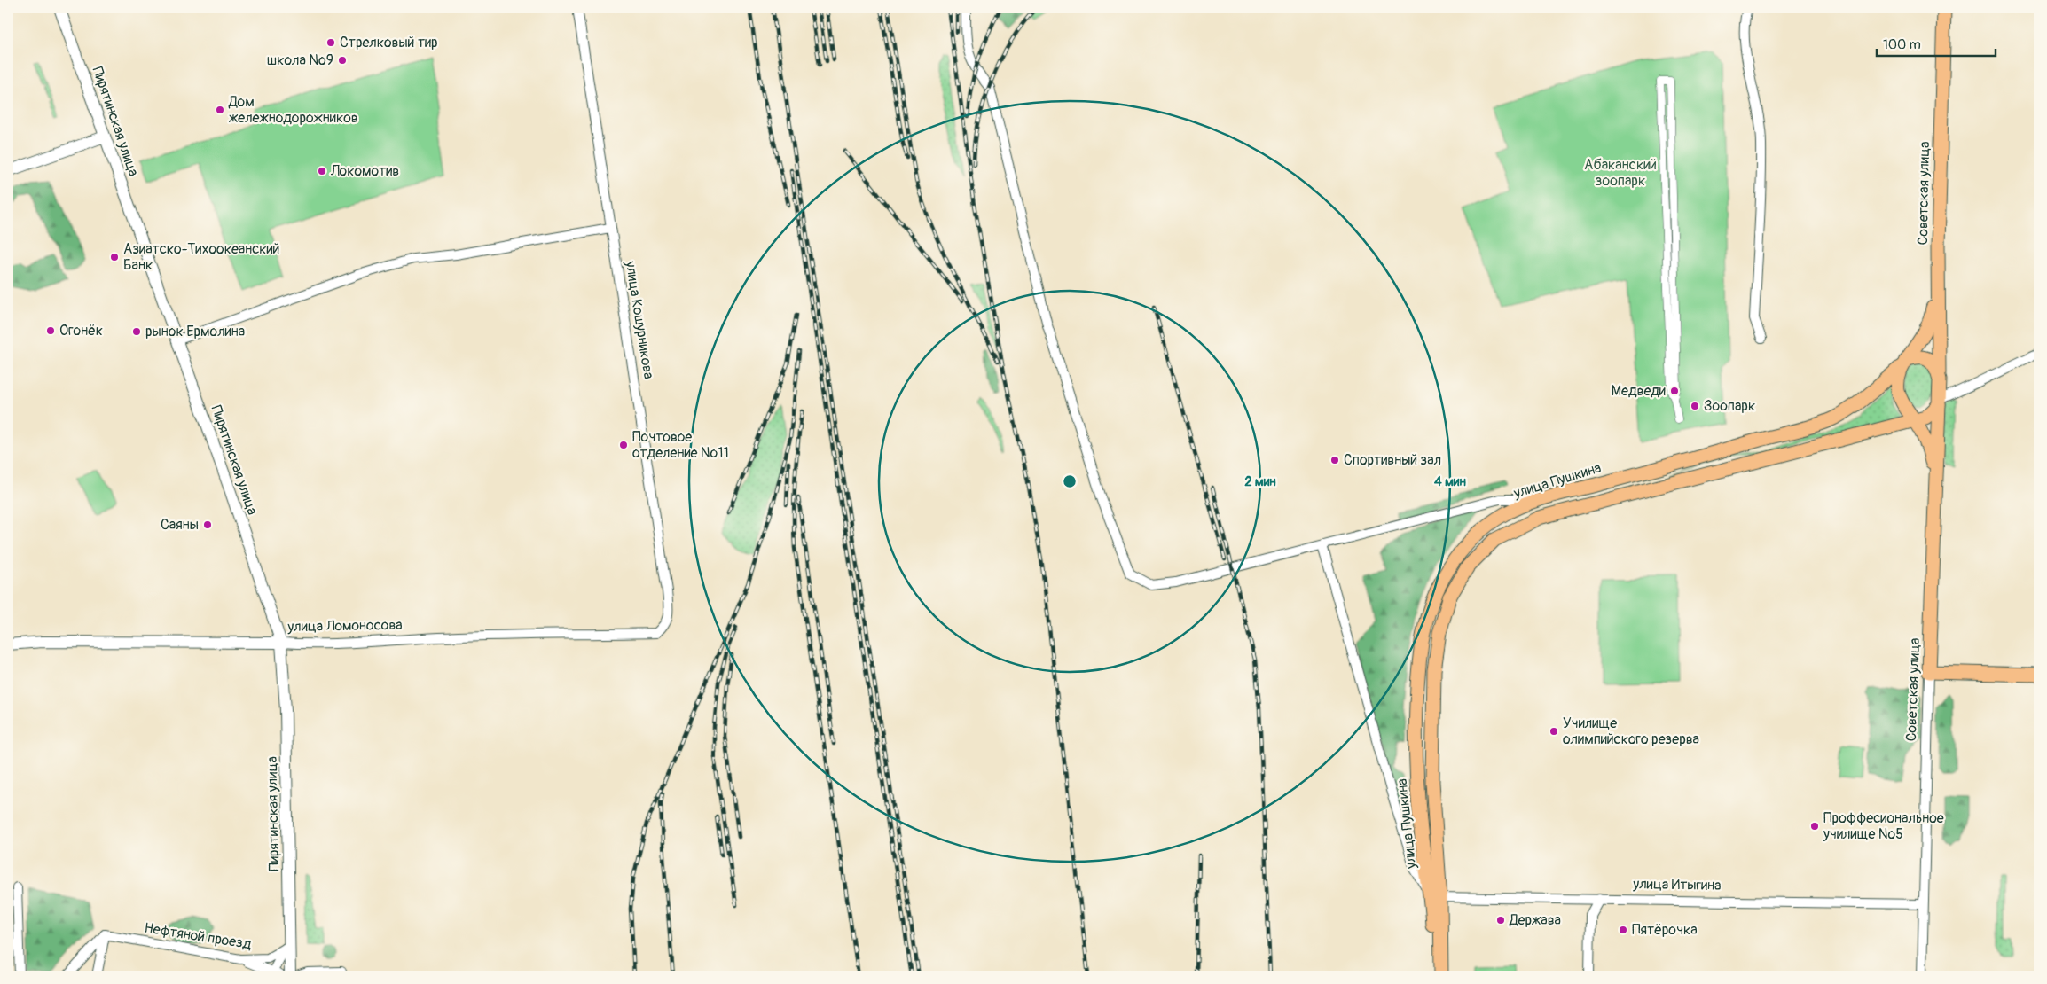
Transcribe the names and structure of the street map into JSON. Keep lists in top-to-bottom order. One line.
{"streets":{"main road":["Советская улица","улица Пушкина"],"street":["Пирятинская улица","улица Кошурникова","улица Ломоносова","улица Итыгина","Нефтяной проезд"]},"crossings":[["Пирятинская улица","улица Ломоносова"],["Пирятинская улица","Нефтяной проезд"],["Советская улица","улица Пушкина"],["Советская улица","улица Итыгина"],["улица Кошурникова","улица Ломоносова"],["улица Пушкина","улица Итыгина"]],"parks":["Абаканский зоопарк"],"places":["Стрелковый тир","школа №9","Дом жележнодорожников","Локомотив","Азиатско-Тихоокеанский Банк","Огонёк","рынок Ермолина","Медведи","Зоопарк","Почтовое отделение №11","Спортивный зал","Саяны","Училище олимпийского резерва","Проффесиональное училище №5","Держава","Пятёрочка"],"scale_bar":"100 m","rings":["2 мин","4 мин"]}
